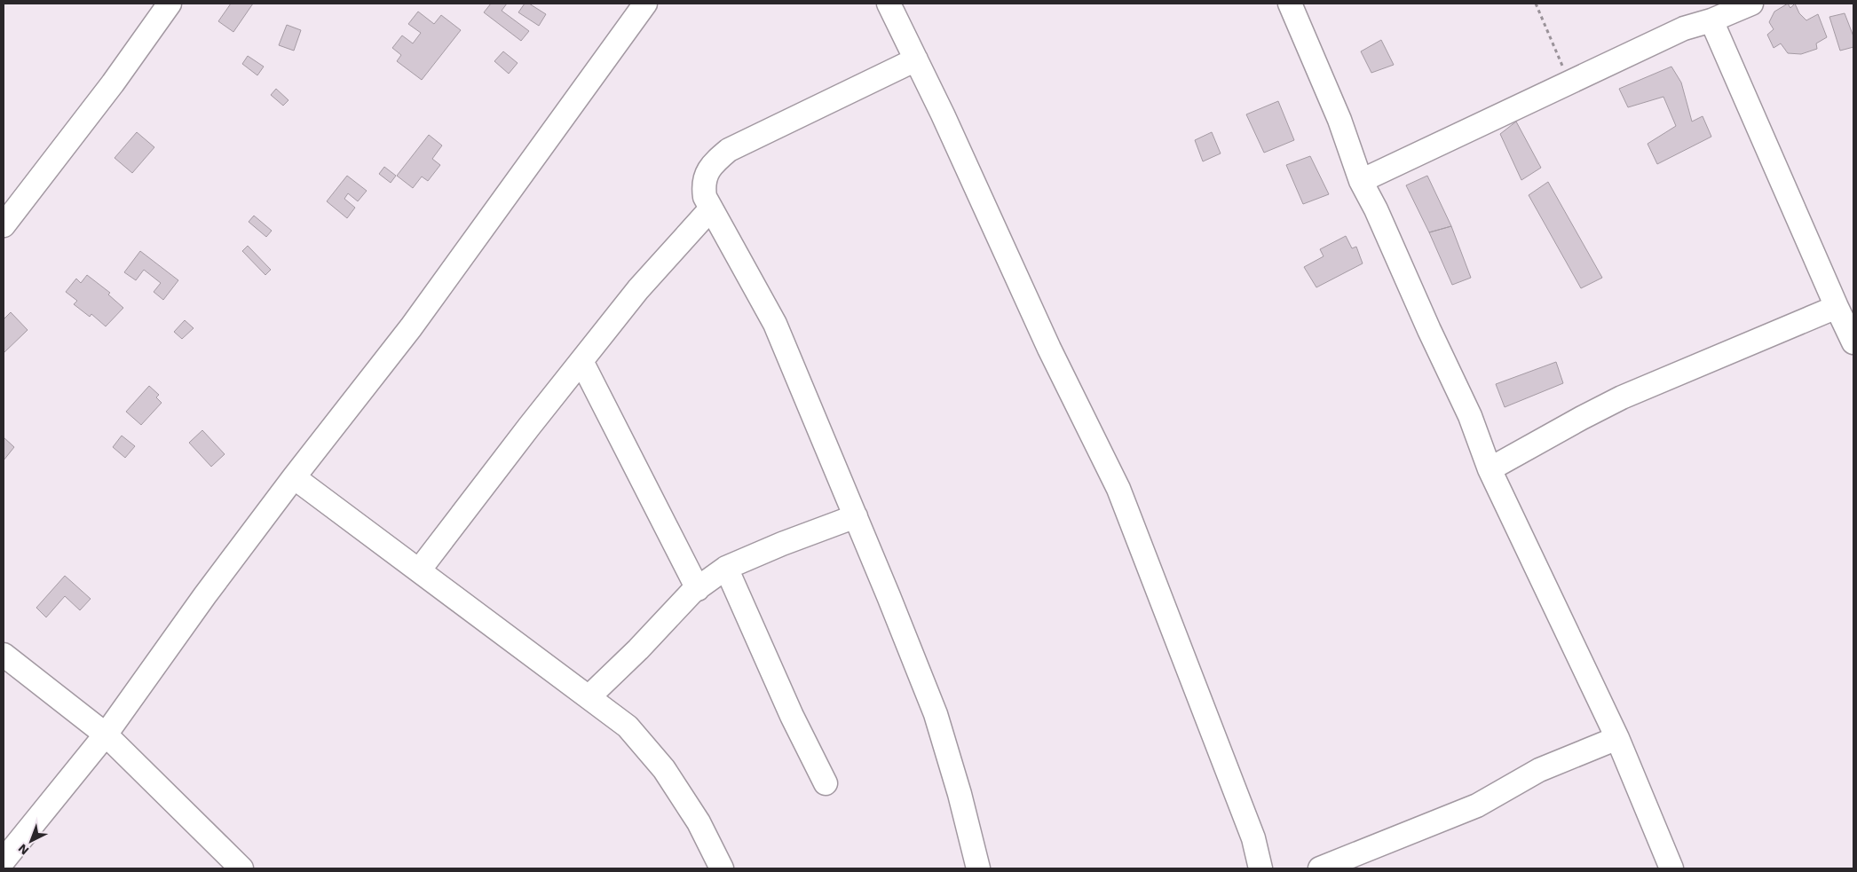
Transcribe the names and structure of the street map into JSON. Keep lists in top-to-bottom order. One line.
{"north":"bottom left"}
